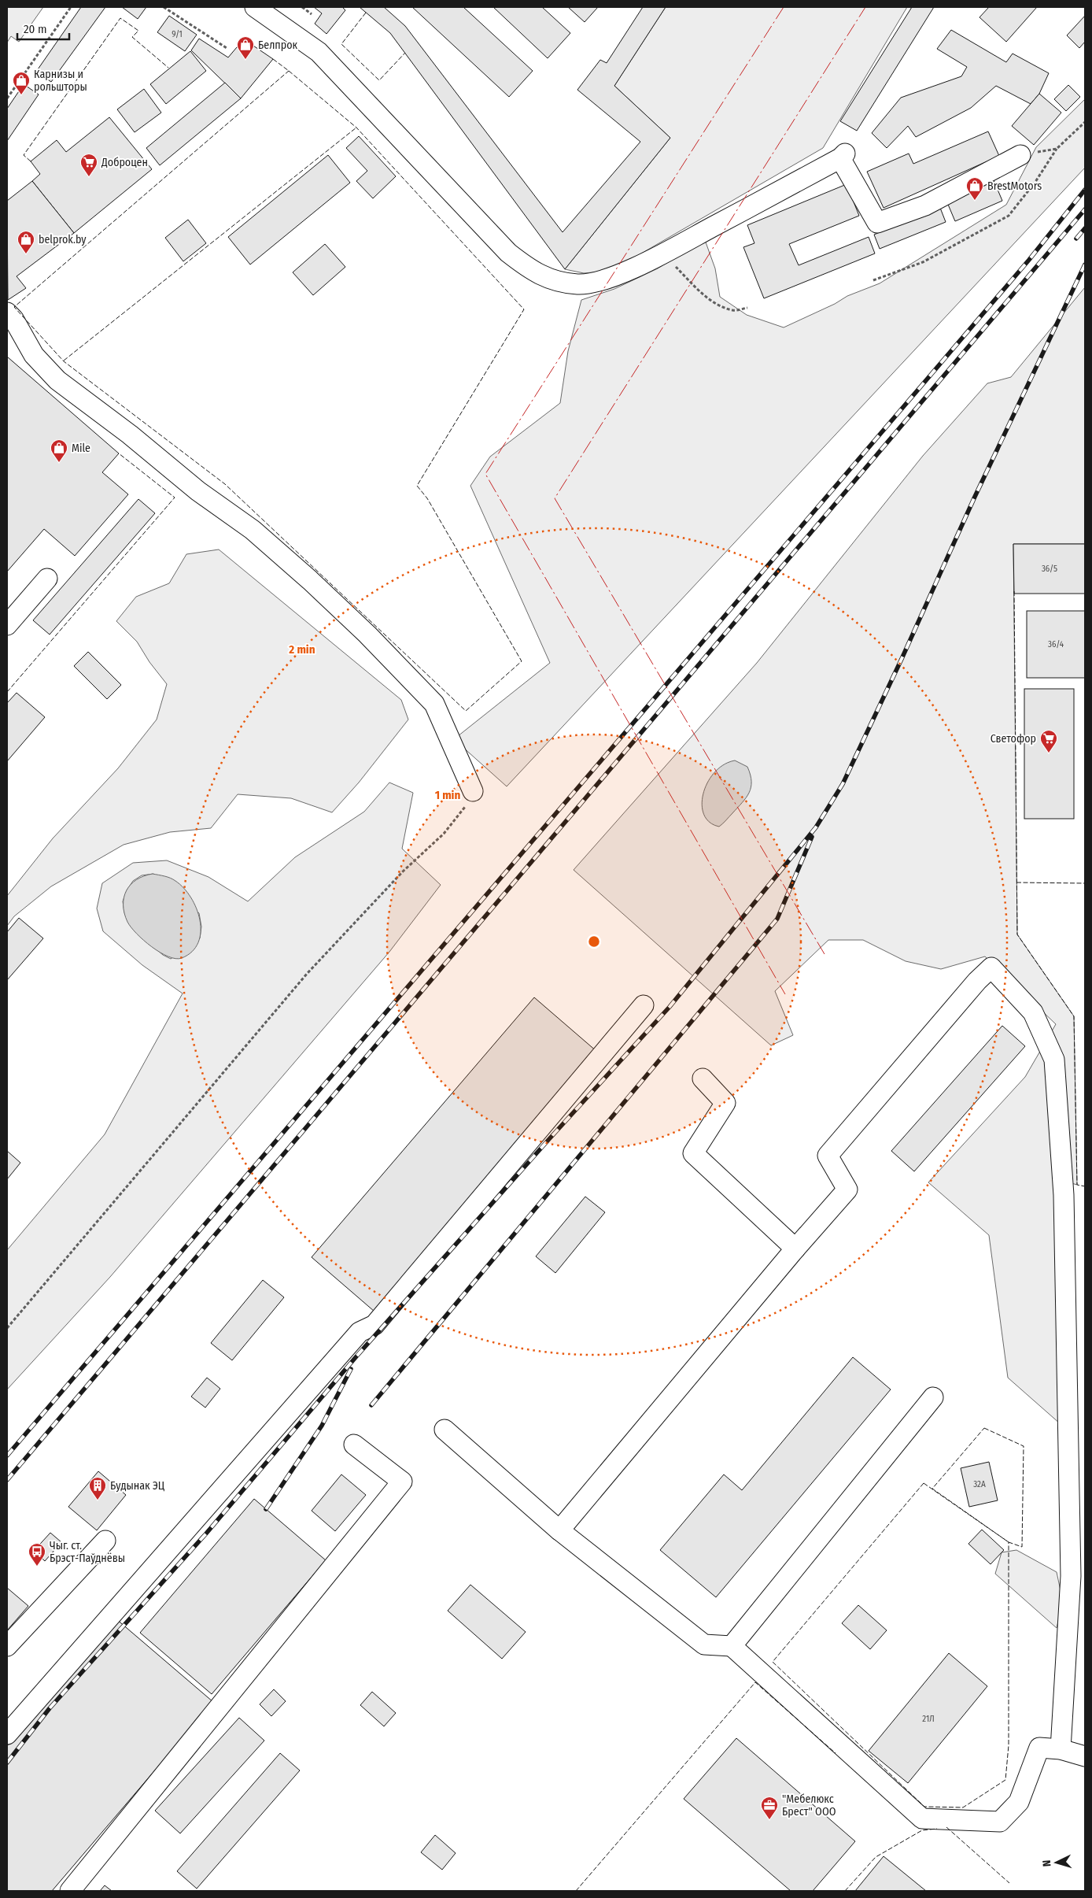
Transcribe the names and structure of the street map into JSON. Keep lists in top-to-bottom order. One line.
{"places":{"shop":["Белпрок","Карнизы и рольшторы","BrestMotors","belprok.by","Mile"],"supermarket":["Доброцен","Светофор"],"building":["Будынак ЭЦ"],"bus stop":["Чыг. ст. Брэст-Паўднёвы"],"office":["\"Мебелюкс Брест\" ООО"]},"house_numbers":["9/1","36/5","36/4","32А","21Л"],"scale_bar":"20 m","north":"left","rings":["2 min","1 min"]}
